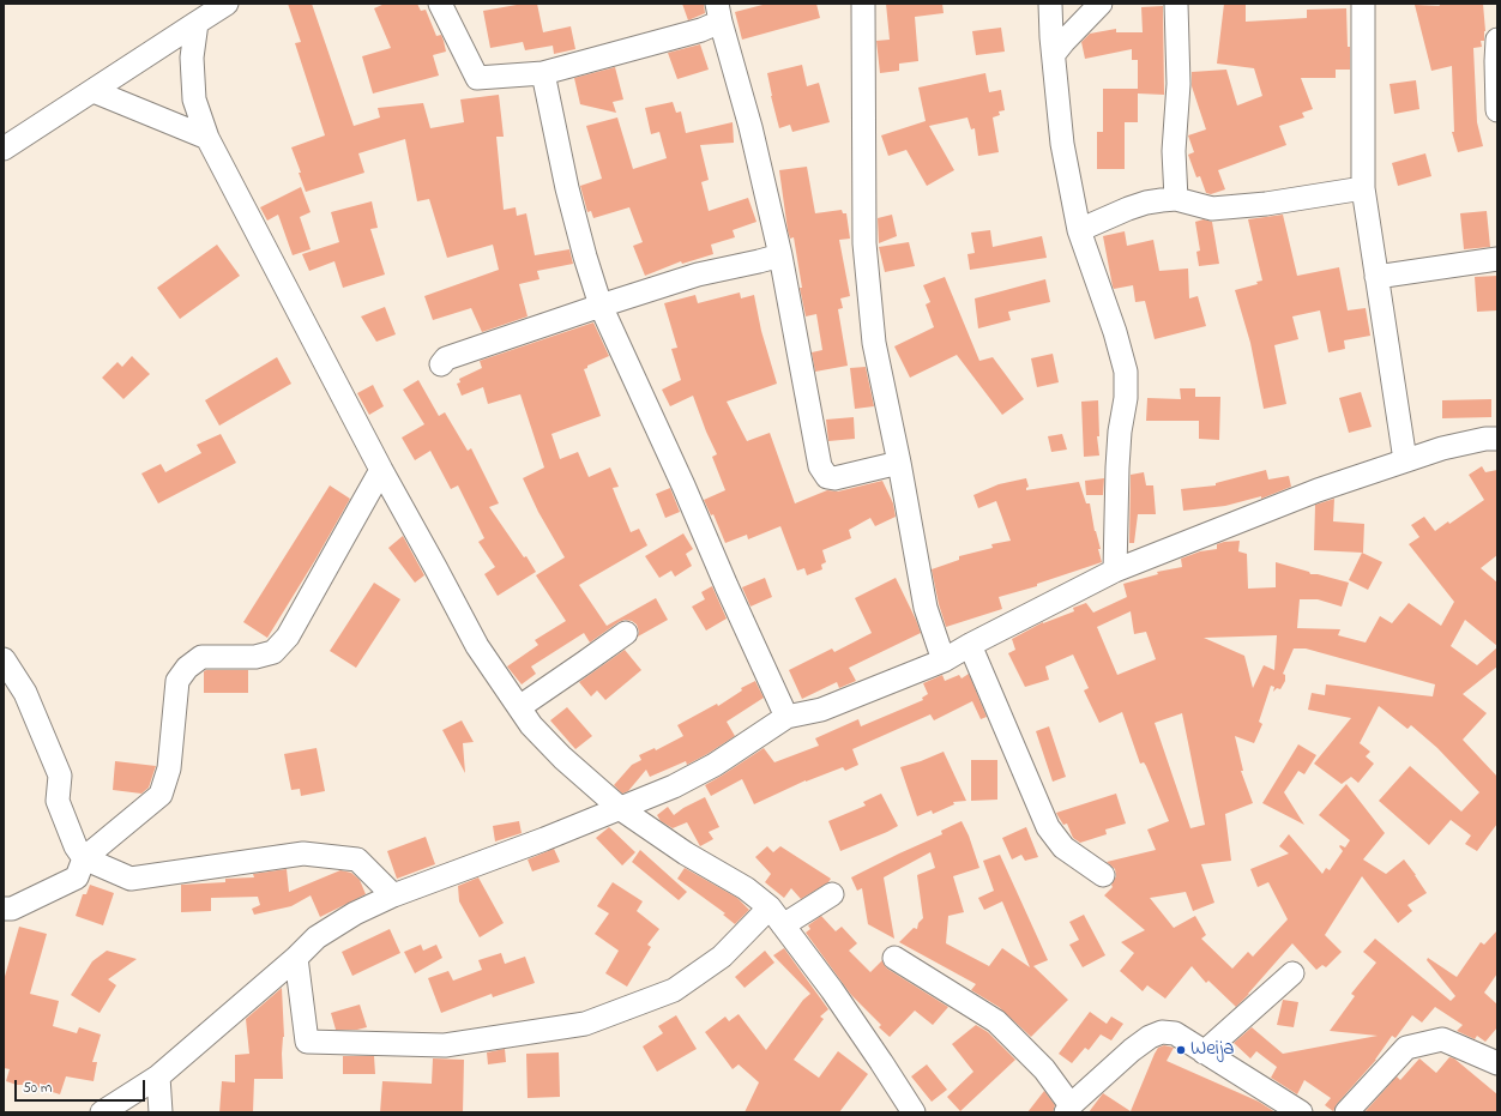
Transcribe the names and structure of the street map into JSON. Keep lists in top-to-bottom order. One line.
{"places":["Weija"],"scale_bar":"50 m"}
